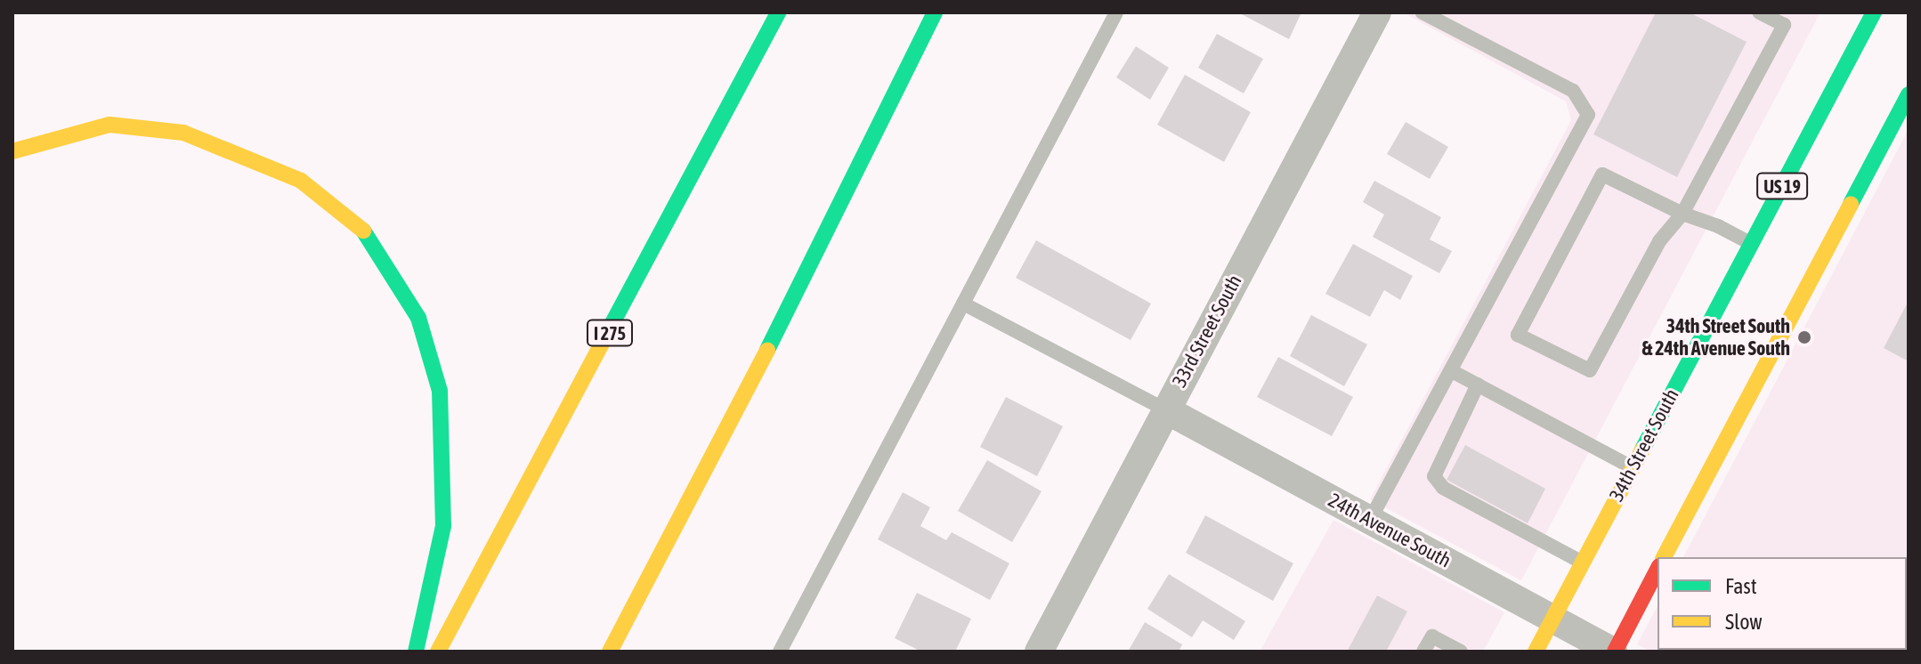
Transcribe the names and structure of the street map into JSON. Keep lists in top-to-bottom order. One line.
{"streets":{"highway":["US 19","I 275","34th Street South"],"street":["33rd Street South","24th Avenue South"]},"crossings":[["33rd Street South","24th Avenue South"],["34th Street South","24th Avenue South"]],"places":["34th Street South & 24th Avenue South"],"legend":["Fast","Slow"]}
